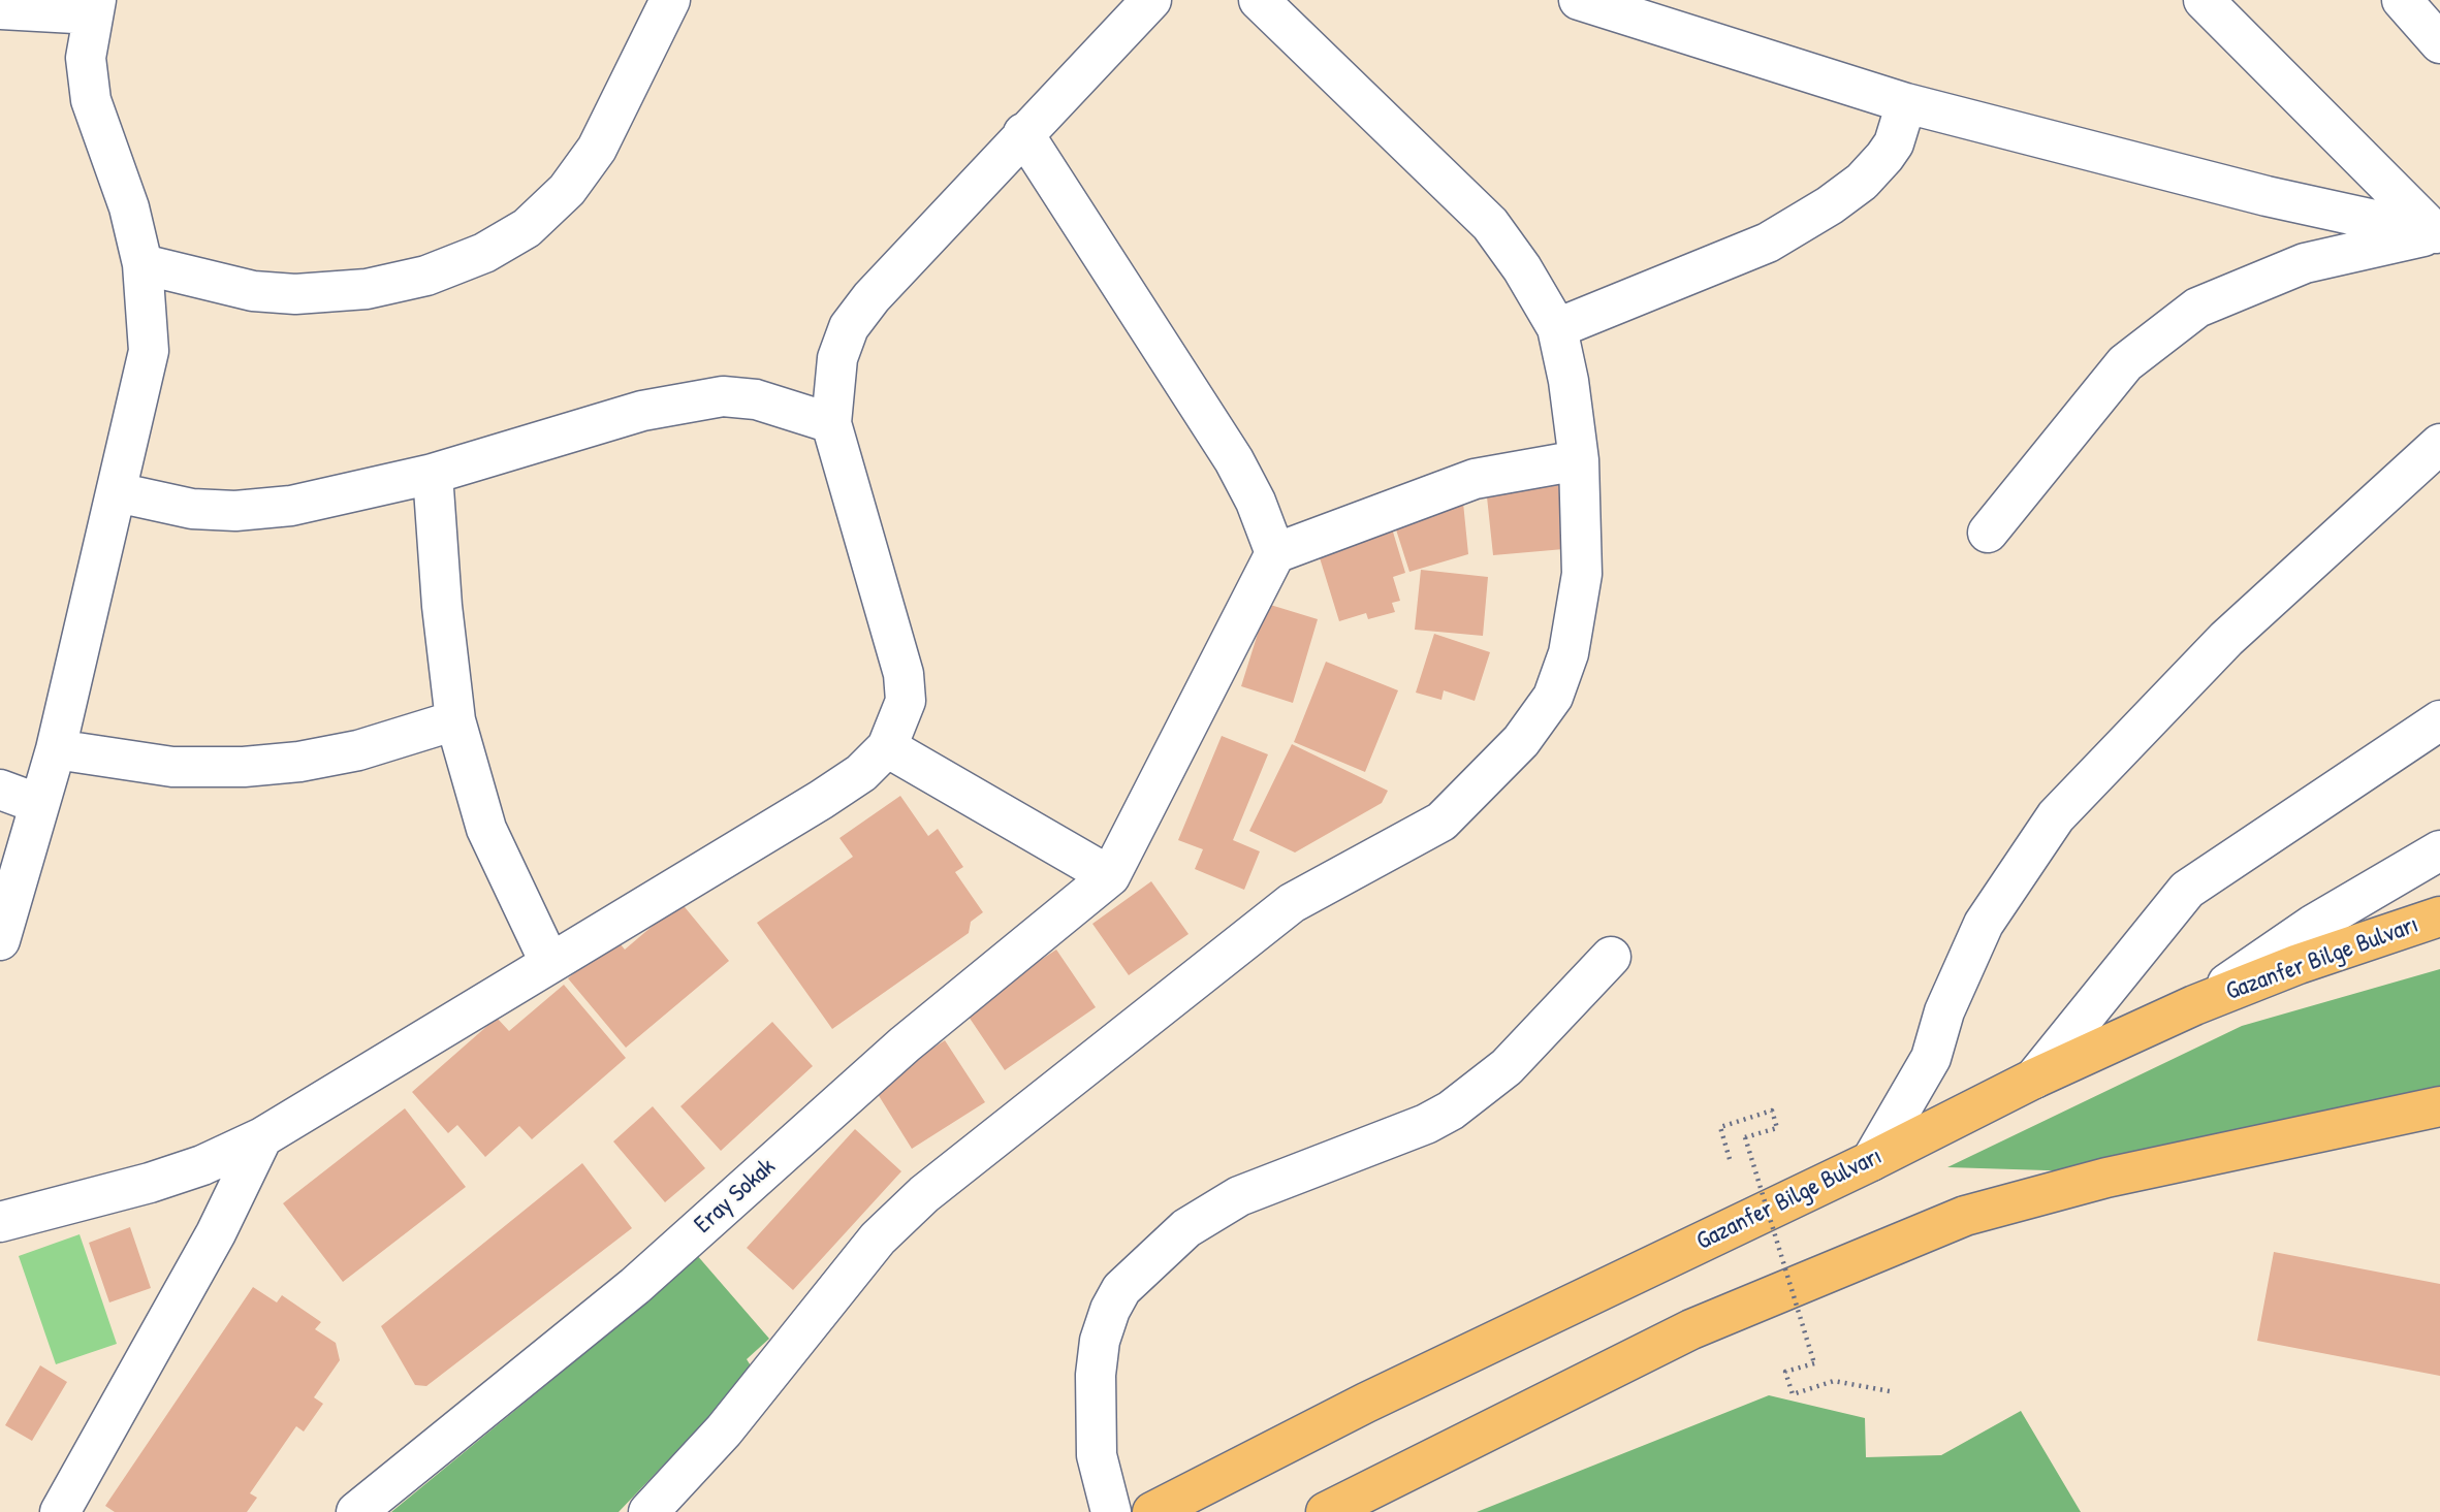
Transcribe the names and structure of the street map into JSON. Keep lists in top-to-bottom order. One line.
{"streets":{"main road":["Gazanfer Bilge Bulvarı"],"street":["Eray Sokak"]}}
